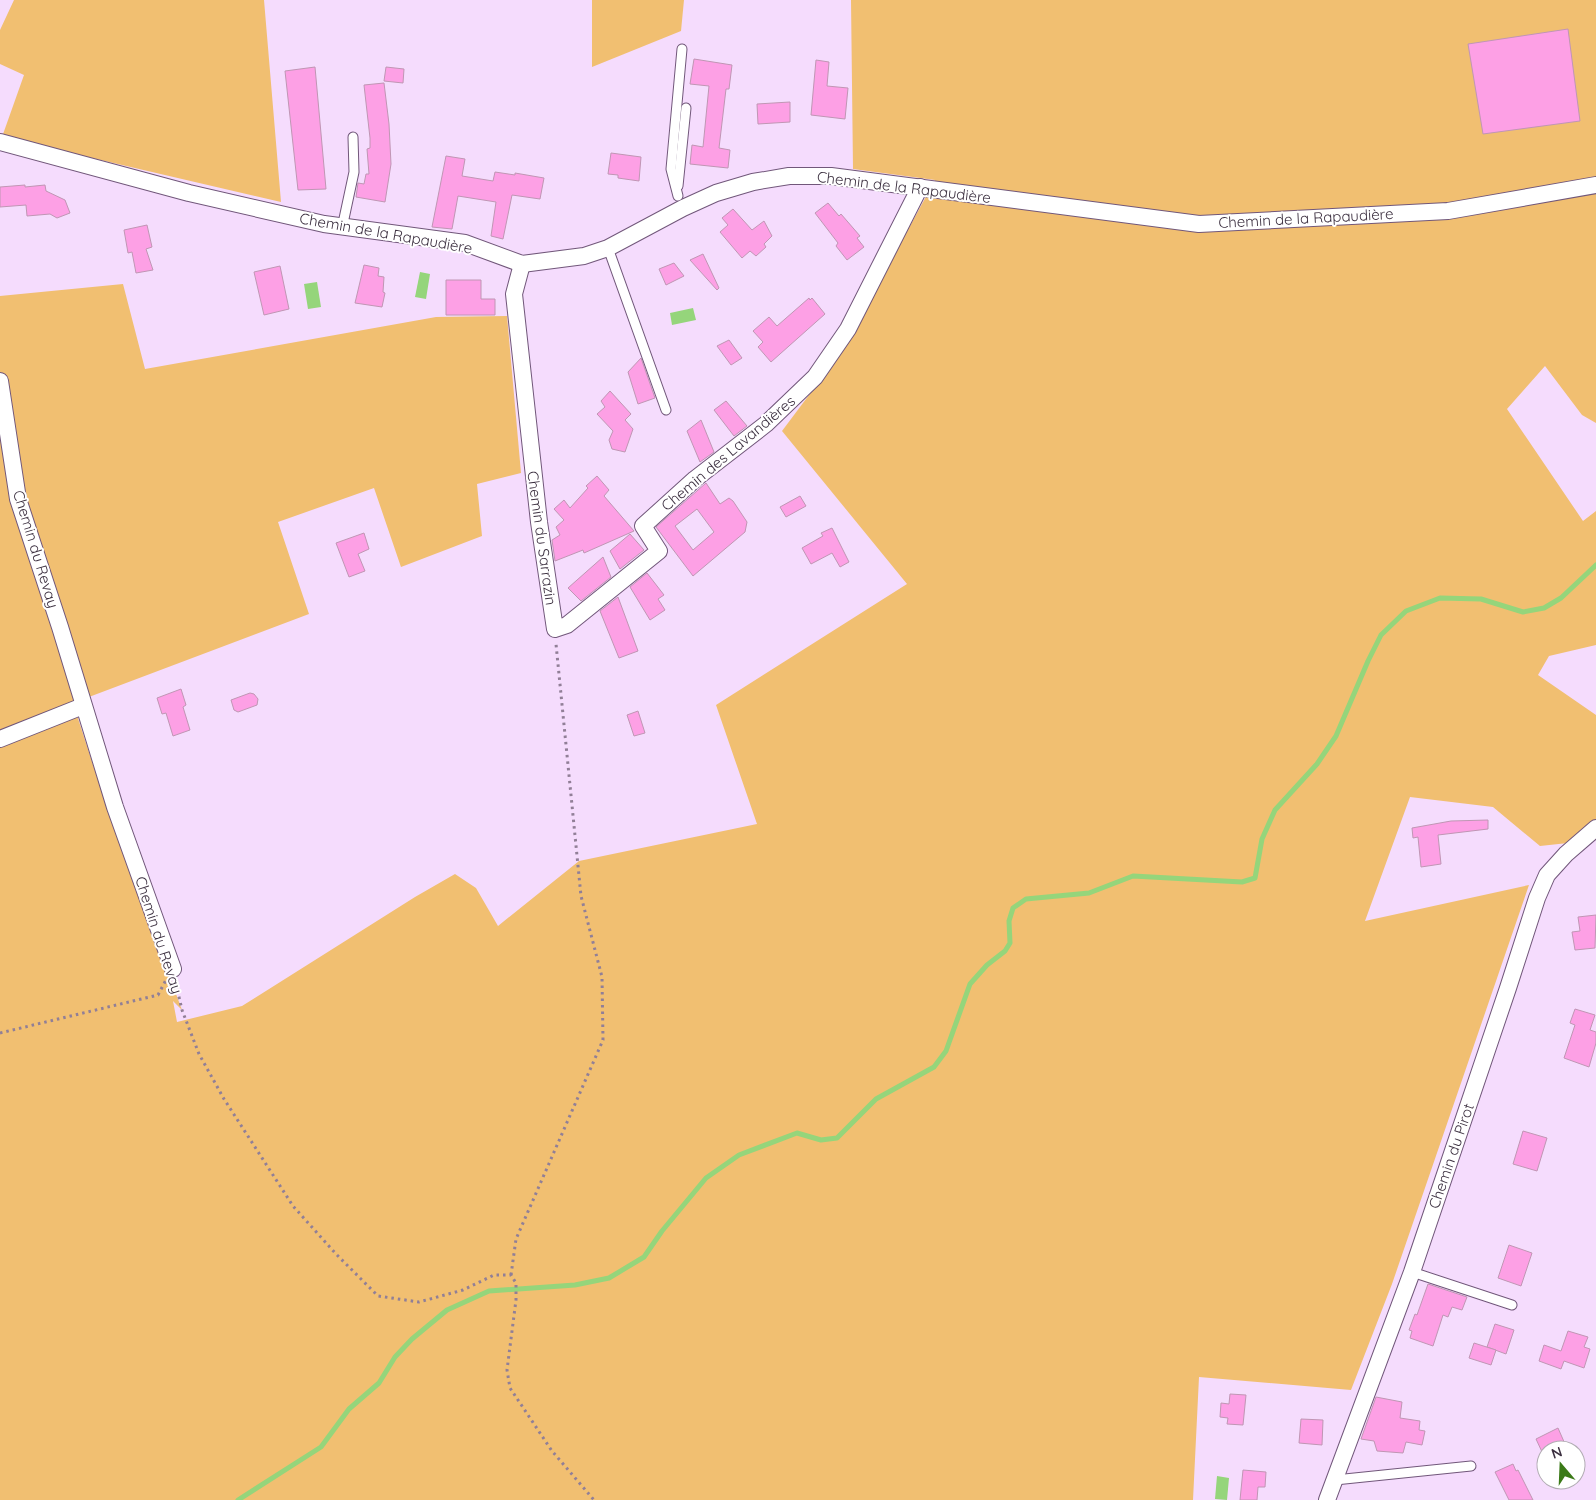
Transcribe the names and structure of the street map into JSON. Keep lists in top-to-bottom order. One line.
{"streets":{"street":["Chemin de la Rapaudière","Chemin des Lavandières","Chemin du Sarrazin","Chemin du Revay","Chemin du Pirot"]},"crossings":[["Chemin de la Rapaudière","Chemin des Lavandières"],["Chemin de la Rapaudière","Chemin du Sarrazin"],["Chemin des Lavandières","Chemin du Sarrazin"]],"north":"top"}
